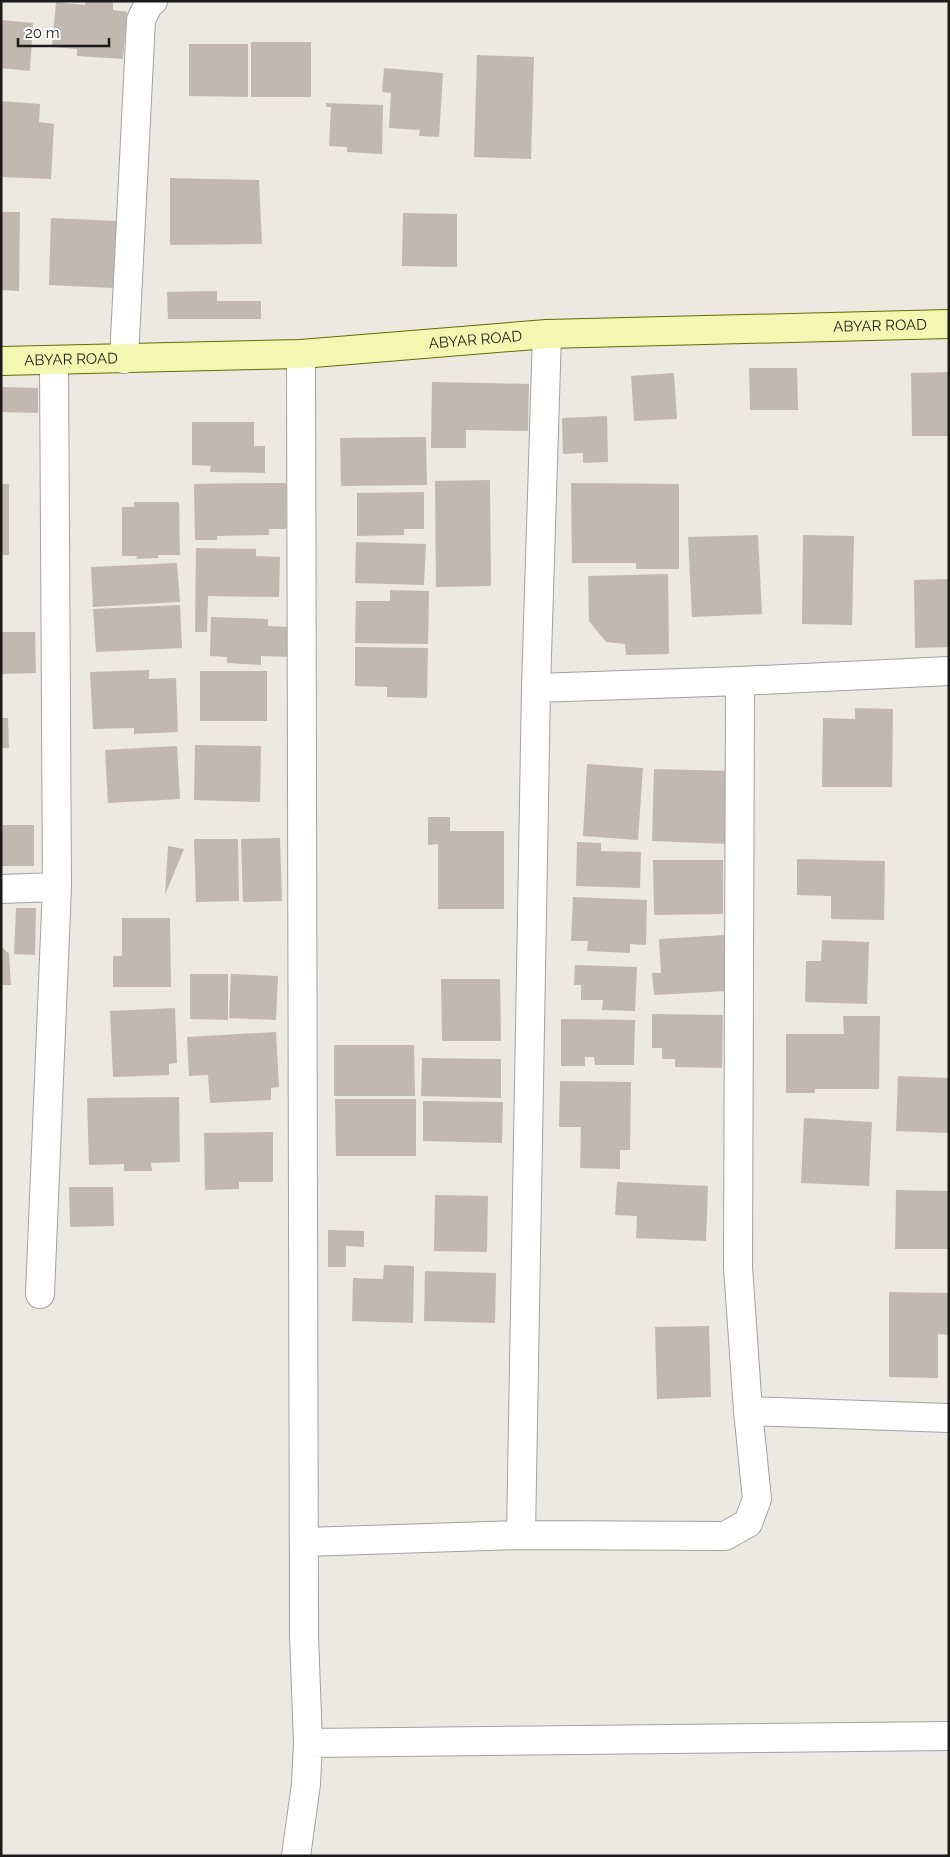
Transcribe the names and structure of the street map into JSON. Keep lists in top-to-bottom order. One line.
{"streets":{"main road":["ABYAR ROAD"]},"scale_bar":"20 m"}
